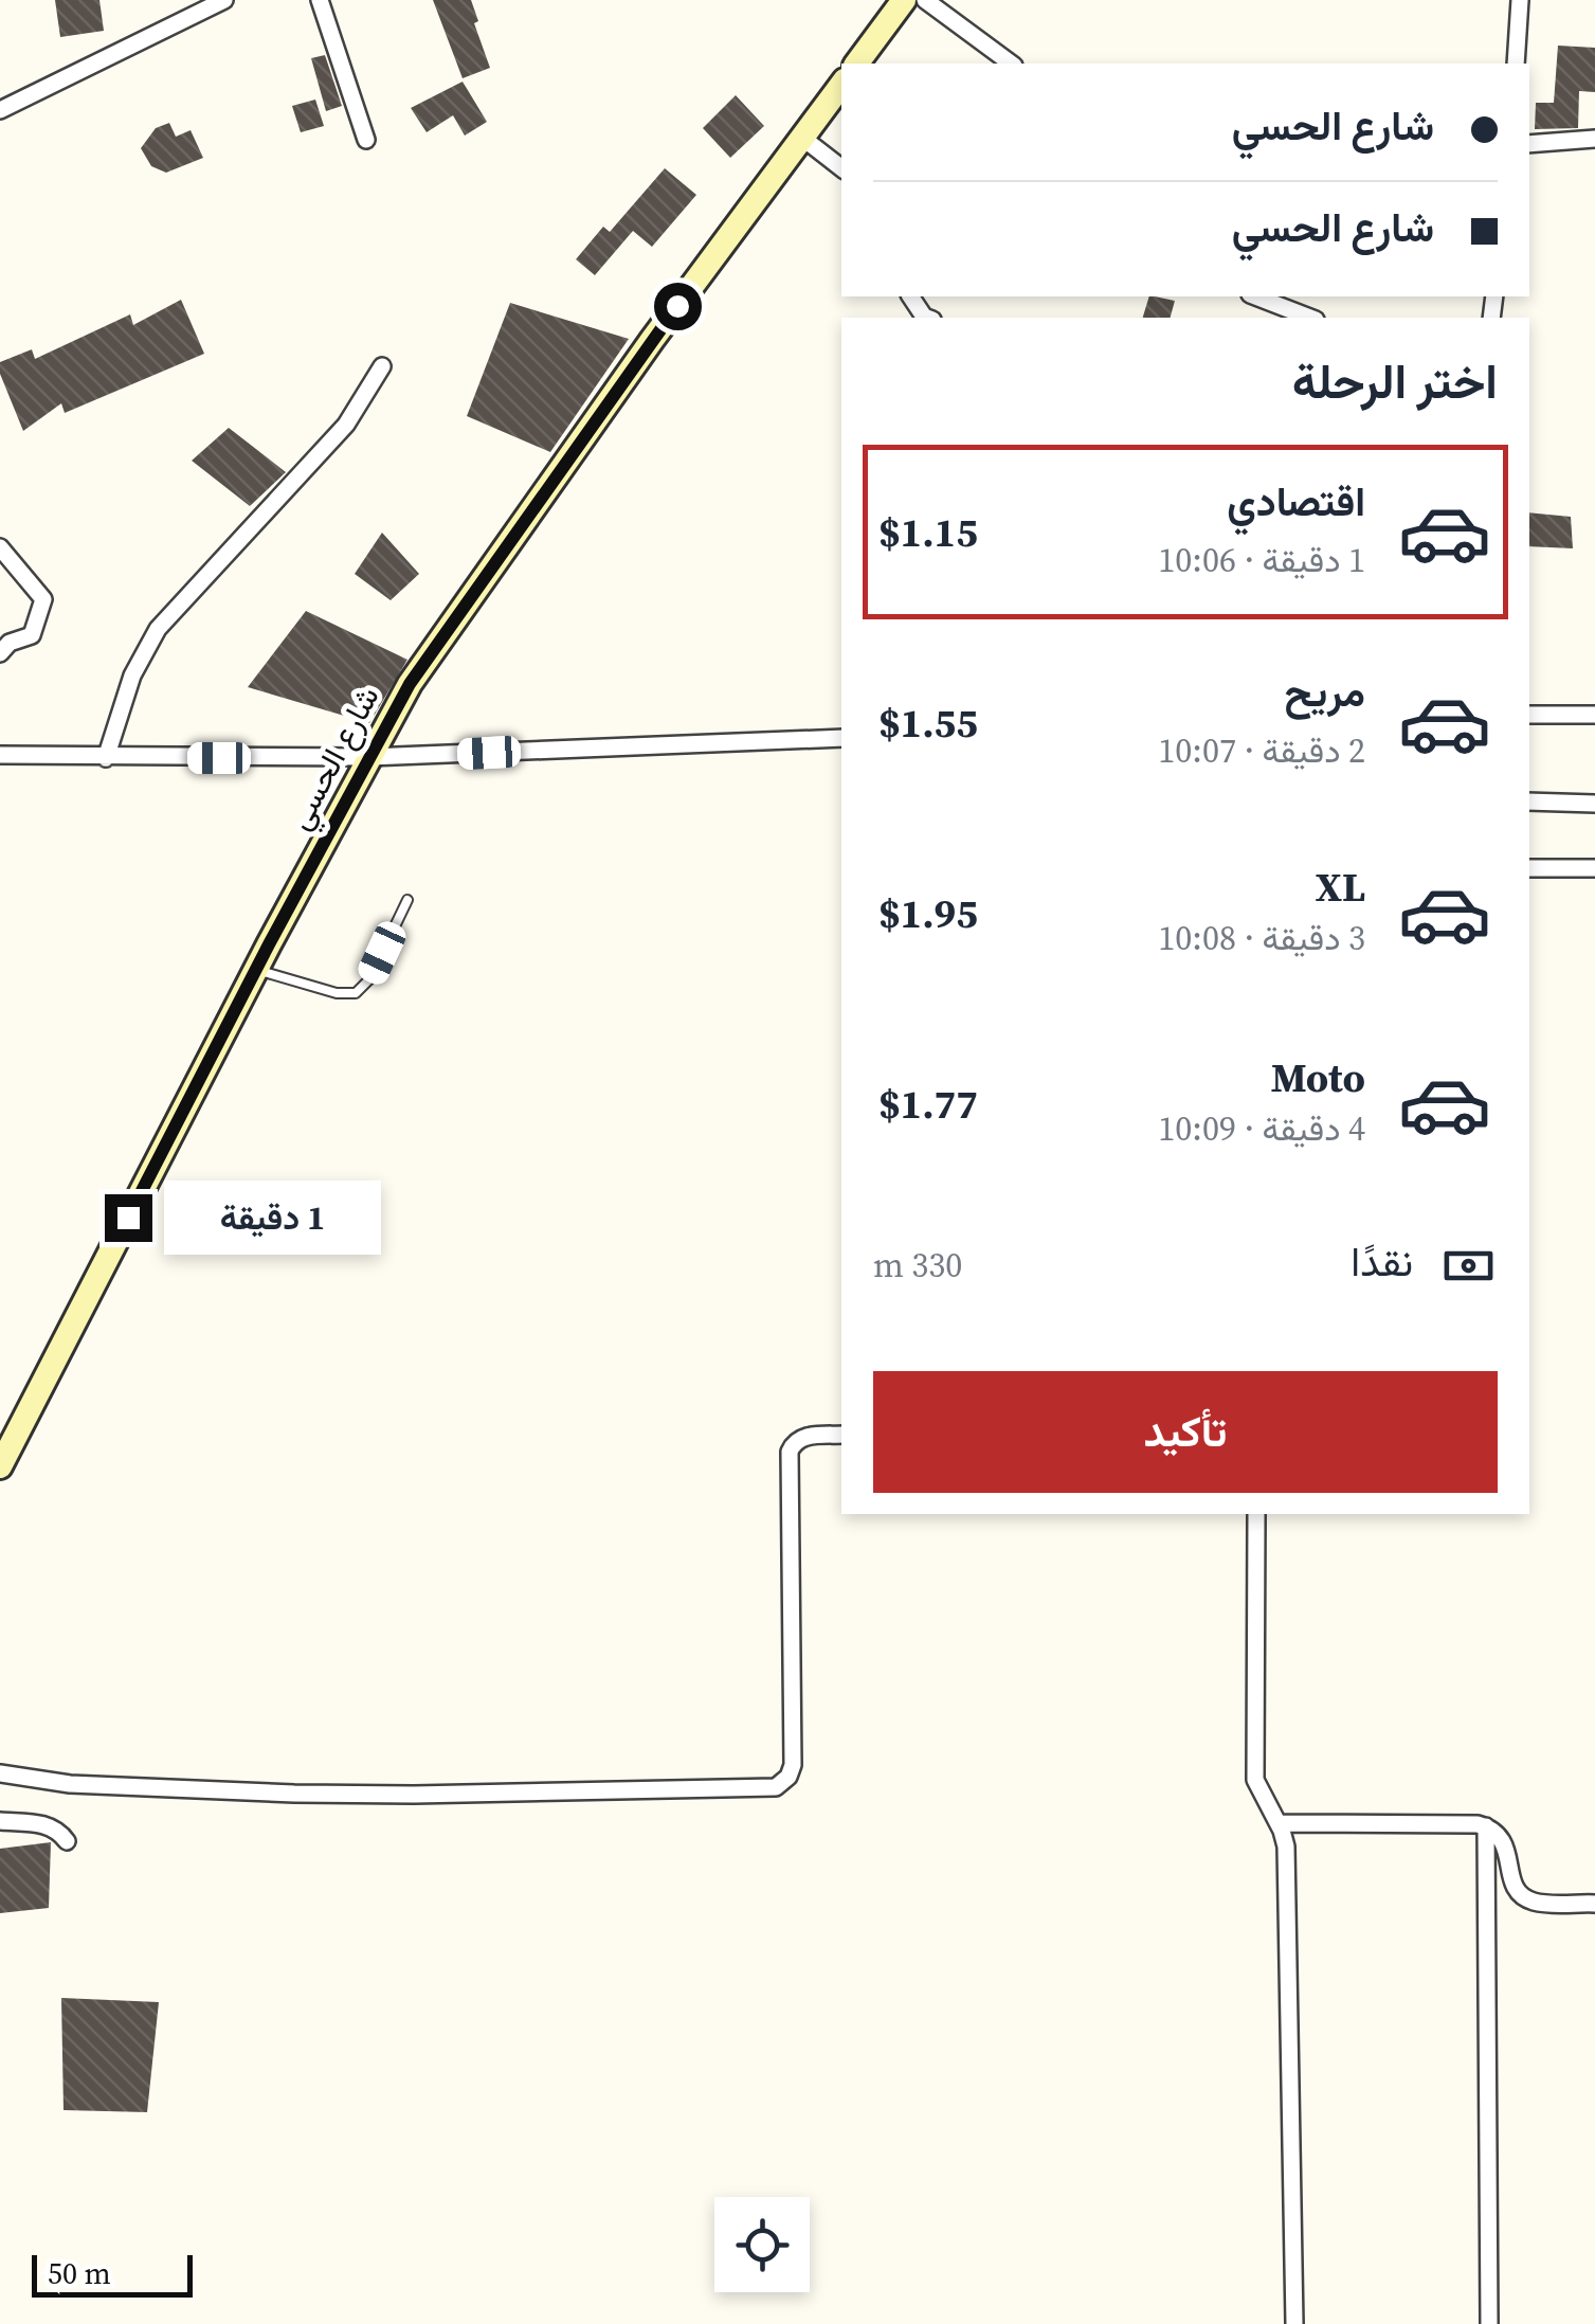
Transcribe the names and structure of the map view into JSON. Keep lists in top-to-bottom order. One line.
{"streets":{"street":["شارع الحسي"]},"scale_bar":"50 m","page":{"banner":["شارع الحسي","شارع الحسي"],"heading":"اختر الرحلة","list":[{"name":"اقتصادي","note":"1 دقيقة · 10:06","value":"$1.15"},{"name":"مريح","note":"2 دقيقة · 10:07","value":"$1.55"},{"name":"XL","note":"3 دقيقة · 10:08","value":"$1.95"},{"name":"Moto","note":"4 دقيقة · 10:09","value":"$1.77"}],"bubble":"1 دقيقة","pay":["نقدًا","330 m"],"buttons":"تأكيد","scale":"50 m"}}
